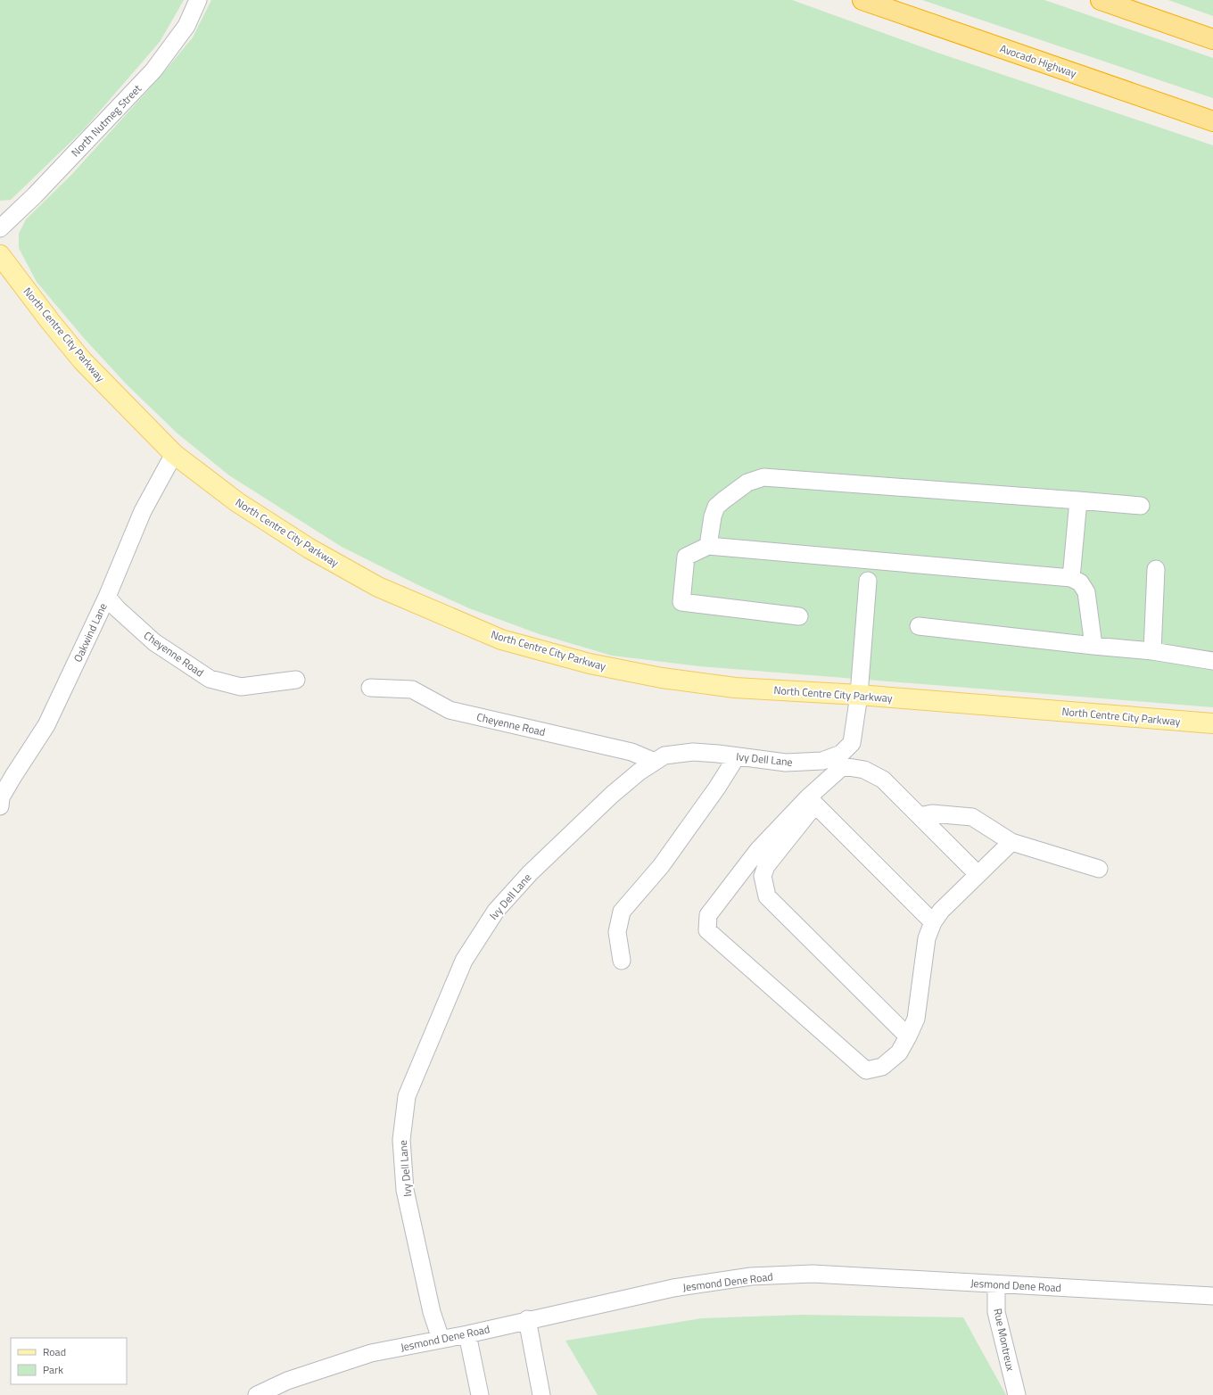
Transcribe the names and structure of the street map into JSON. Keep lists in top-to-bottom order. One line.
{"streets":{"highway":["Avocado Highway"],"main road":["North Centre City Parkway"],"street":["North Nutmeg Street","Oakwind Lane","Cheyenne Road","Ivy Dell Lane","Jesmond Dene Road","Rue Montreux"]},"crossings":[["North Centre City Parkway","Oakwind Lane"],["North Centre City Parkway","Ivy Dell Lane"],["Oakwind Lane","Cheyenne Road"],["Cheyenne Road","Ivy Dell Lane"],["Ivy Dell Lane","Jesmond Dene Road"],["Jesmond Dene Road","Rue Montreux"]],"legend":["Road","Park"]}
